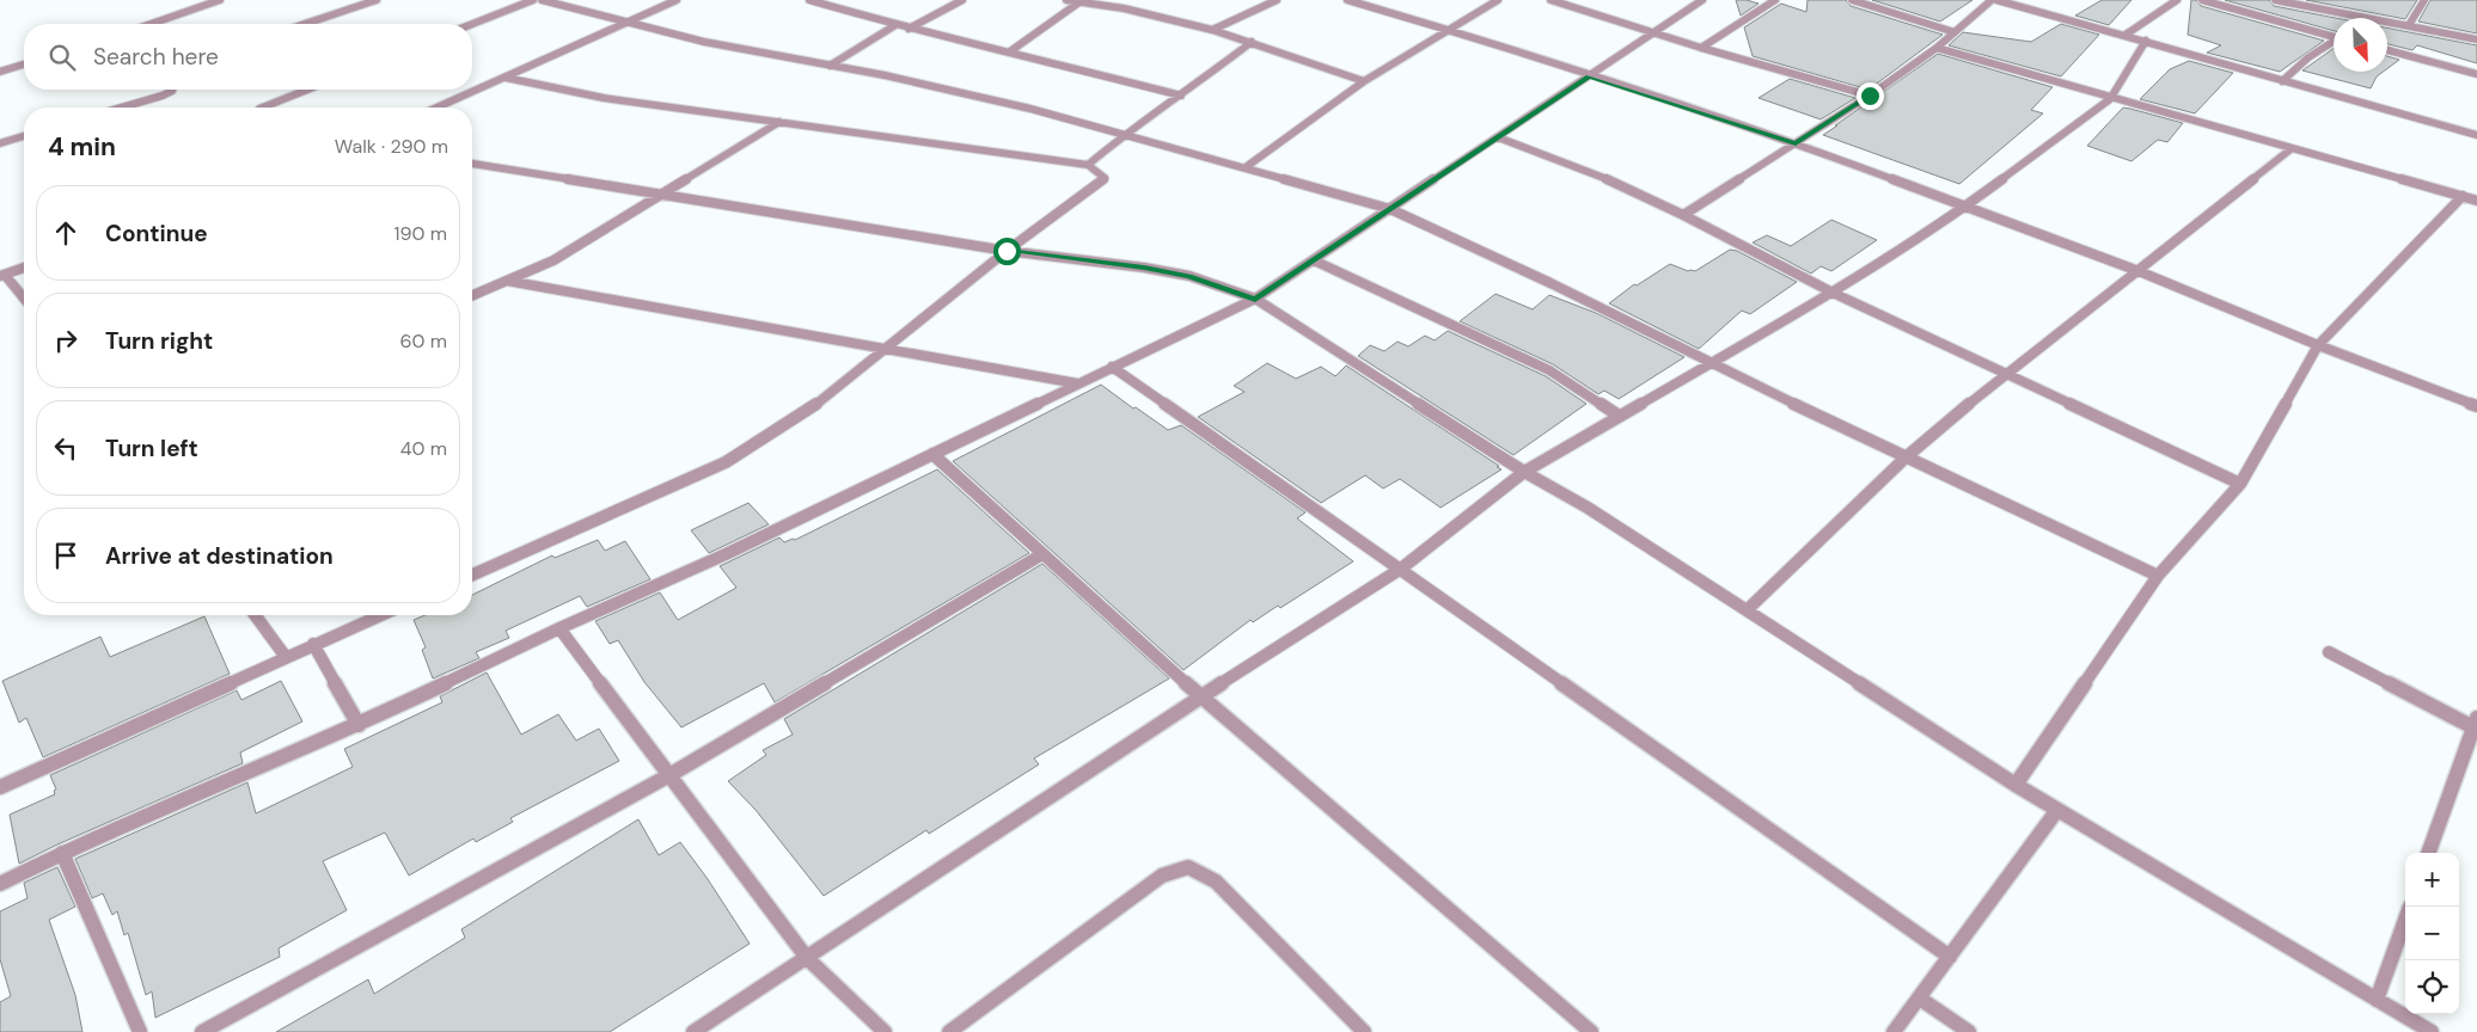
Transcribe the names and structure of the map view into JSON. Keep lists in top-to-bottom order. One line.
{"north":"bottom right","page":{"search":"Search here","heading":["4 min","Walk · 290 m"],"list":[["Continue","190 m"],["Turn right","60 m"],["Turn left","40 m"],"Arrive at destination"],"map_buttons":["+","−"]}}
